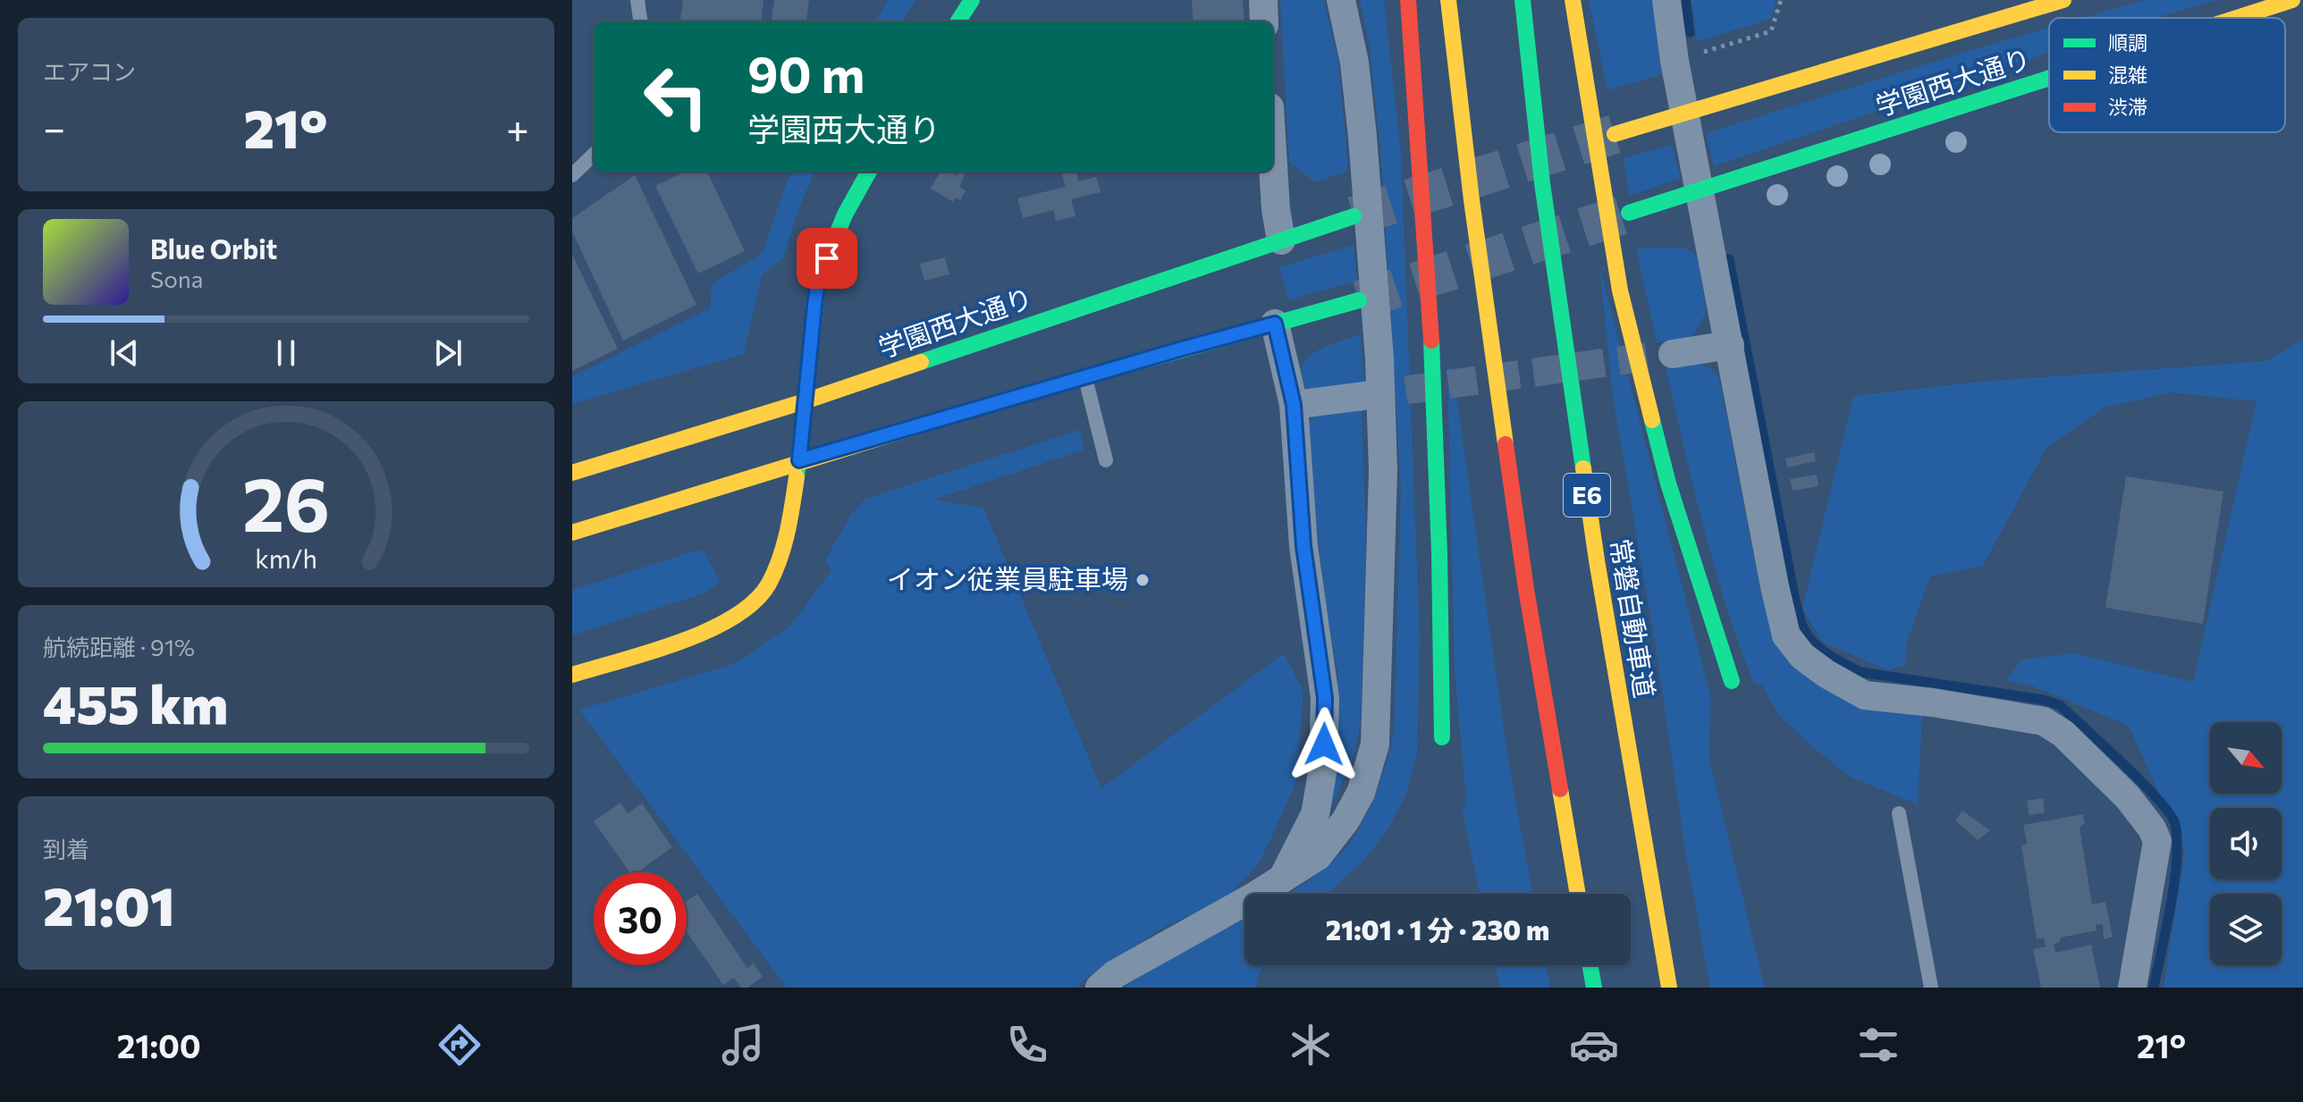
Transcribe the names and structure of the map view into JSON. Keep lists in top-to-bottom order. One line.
{"streets":{"main road":["学園西大通り","E6","常磐自動車道"]},"places":["イオン従業員駐車場"],"legend":["順調","混雑","渋滞"],"north":"bottom right","page":{"tile":["エアコン",["航続距離 · 91%","455 km"],["到着","21:01"]],"turn":["90 m","学園西大通り"],"heat":["−","21°","+"],"song":["Blue Orbit","Sona"],"limit":"30","trip":"21:01 · 1 分 · 230 m","tabs":["21:00","21°"],"gauge":["26","km/h"]}}
